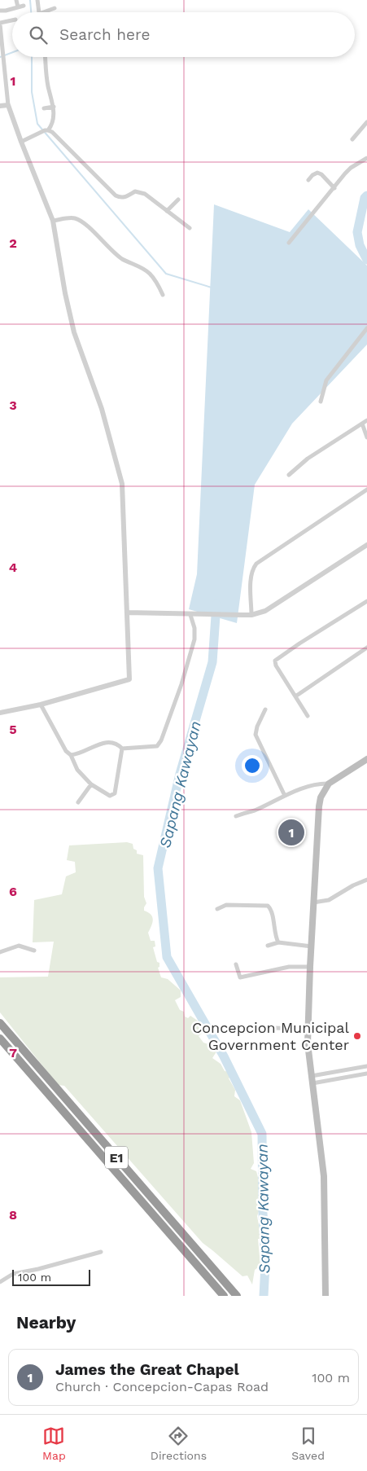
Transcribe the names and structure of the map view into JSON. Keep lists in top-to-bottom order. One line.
{"streets":{"highway":["E1"]},"water":["Sapang Kawayan"],"places":["Concepcion Municipal Government Center"],"scale_bar":"100 m","page":{"search":"Search here","pins":"1","scale":"100 m","heading":"Nearby","list":[{"mark":"1","name":"James the Great Chapel","note":"Church · Concepcion-Capas Road","value":"100 m"}],"nav":["Map","Directions","Saved"]},"grid":{"rows":["1","2","3","4","5","6","7","8"]}}
